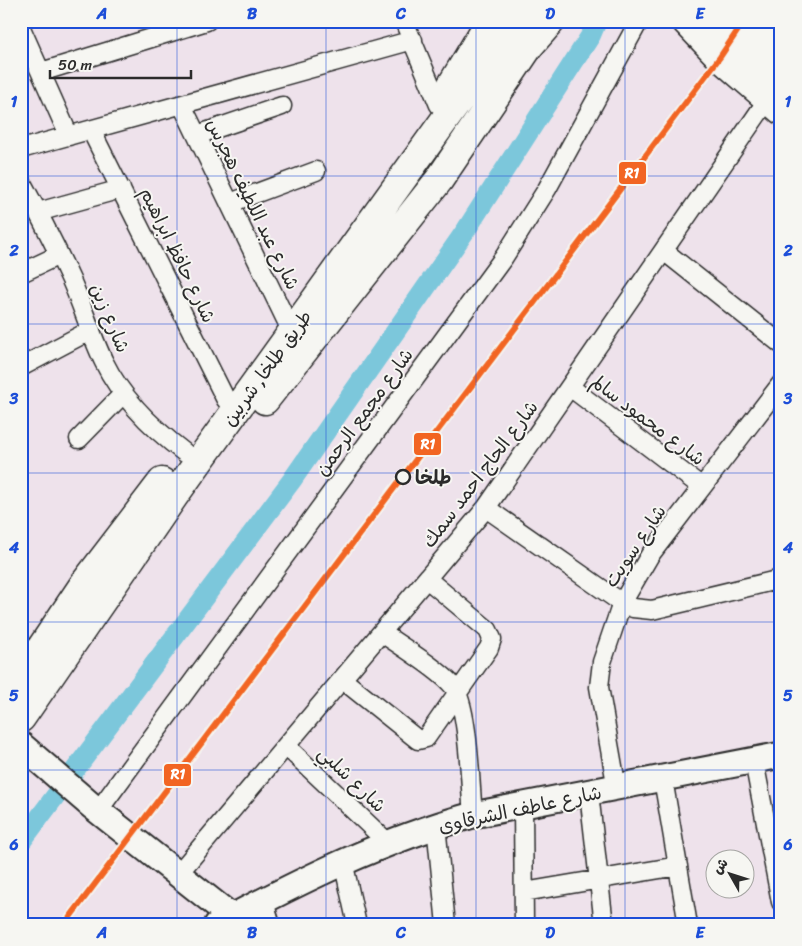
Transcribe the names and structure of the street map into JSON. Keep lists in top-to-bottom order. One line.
{"streets":{"main road":["طريق طلخا, شربين"],"street":["شارع عبد اللطيف هجرس","شارع حافظ ابراهيم","شارع زين","شارع مجمع الرحمن","شارع محمود سالم","شارع الحاج احمد سمك","شارع سويت","شارع شلبي","شارع عاطف الشرقاوى"]},"crossings":[["شارع عبد اللطيف هجرس","طريق طلخا, شربين"],["شارع حافظ ابراهيم","طريق طلخا, شربين"],["شارع زين","طريق طلخا, شربين"],["شارع محمود سالم","شارع الحاج احمد سمك"],["شارع محمود سالم","شارع سويت"],["شارع الحاج احمد سمك","شارع شلبي"],["شارع سويت","شارع عاطف الشرقاوى"],["شارع شلبي","شارع عاطف الشرقاوى"]],"places":["طلخا"],"lines":["transit line R1"],"scale_bar":"50 m","north":"top left","grid":{"columns":["A","B","C","D","E"],"rows":["1","2","3","4","5","6"]}}
